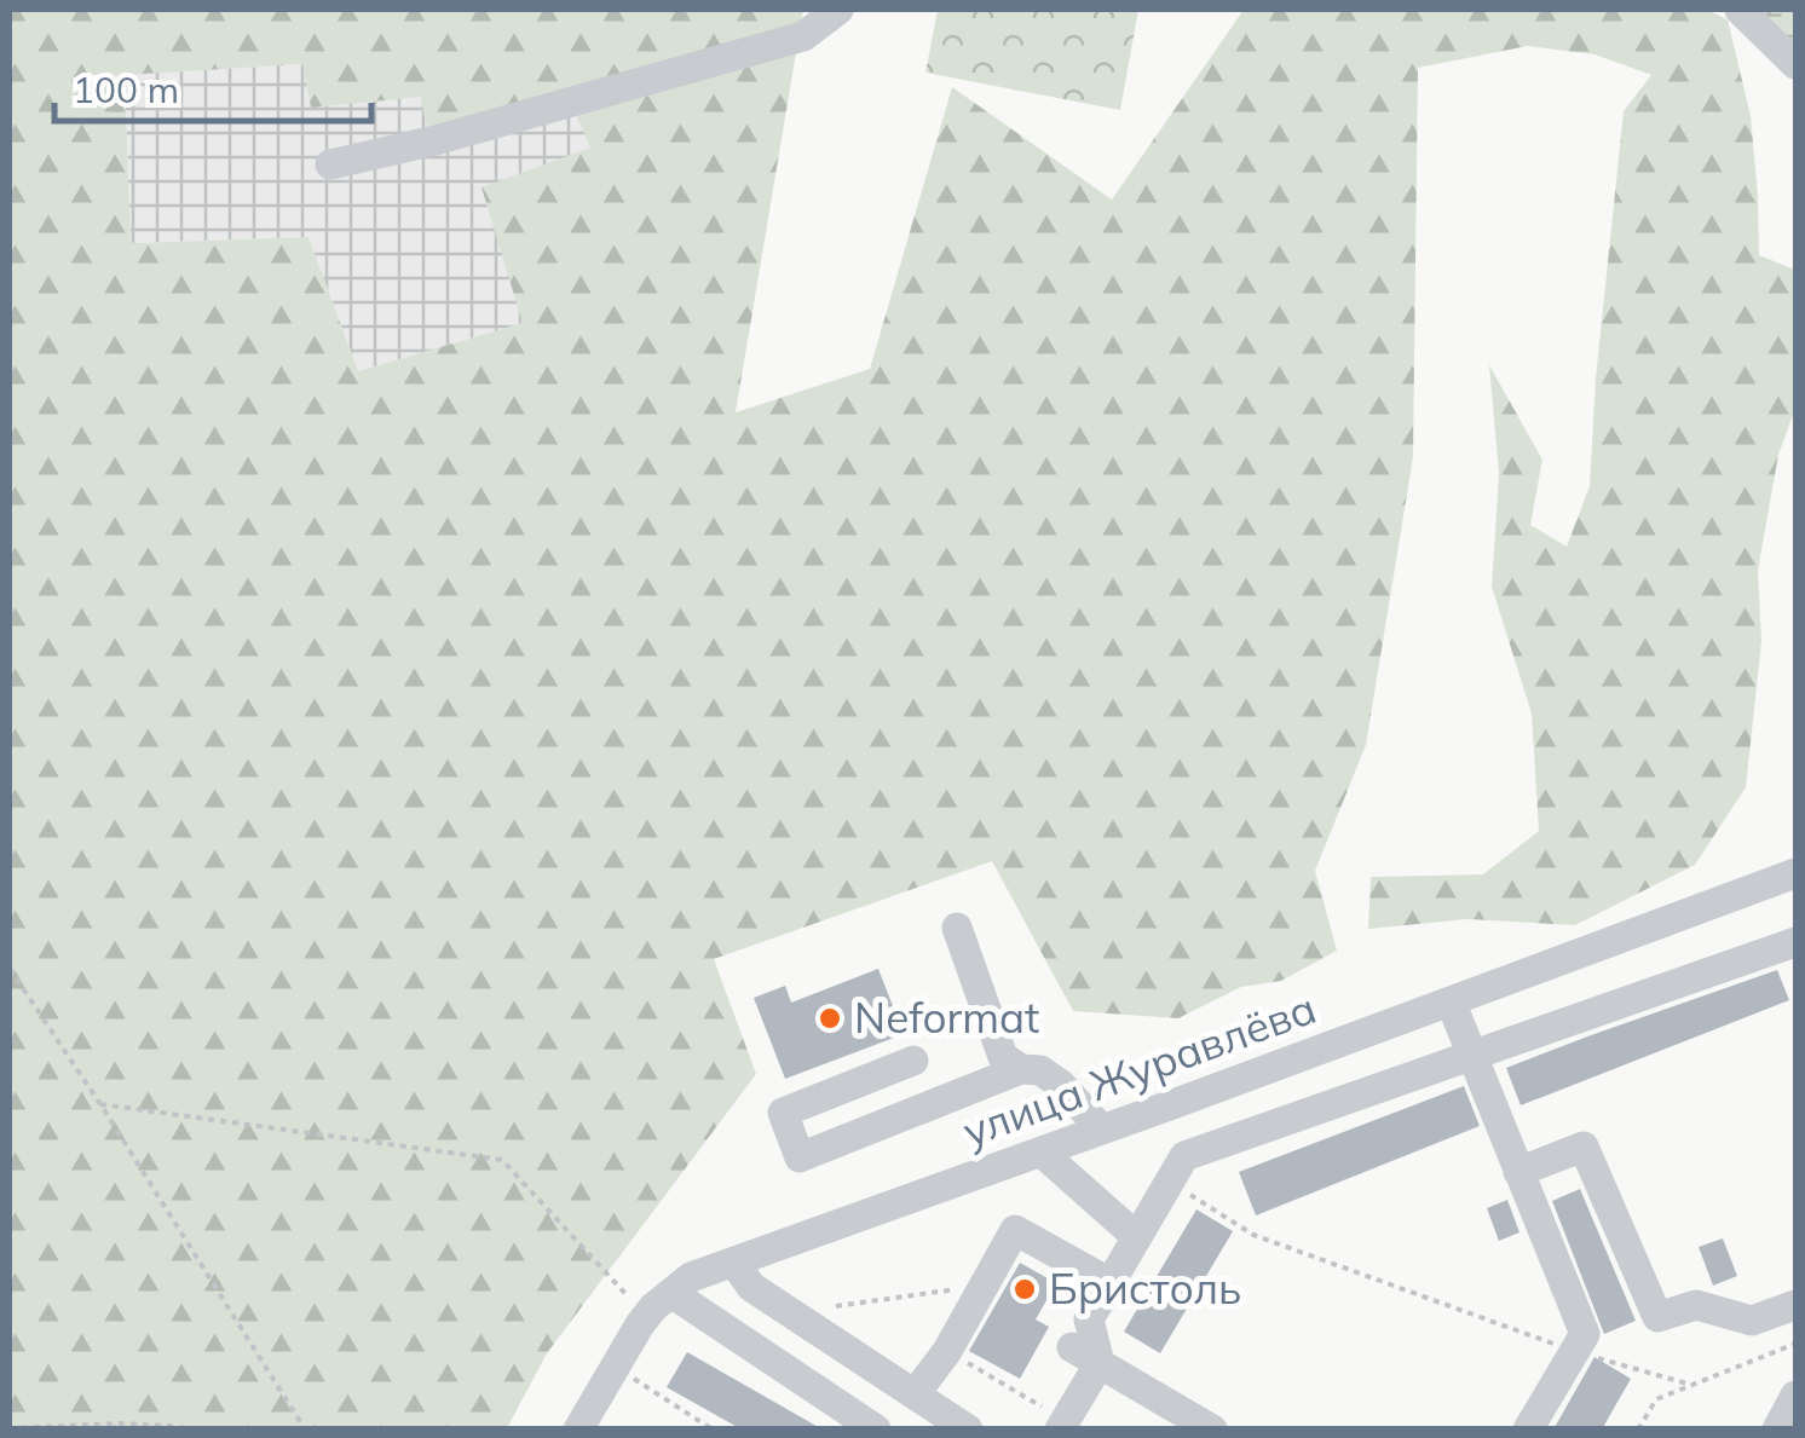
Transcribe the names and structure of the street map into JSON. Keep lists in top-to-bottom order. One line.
{"streets":{"street":["улица Журавлёва"]},"places":["Neformat","Бристоль"],"scale_bar":"100 m"}
